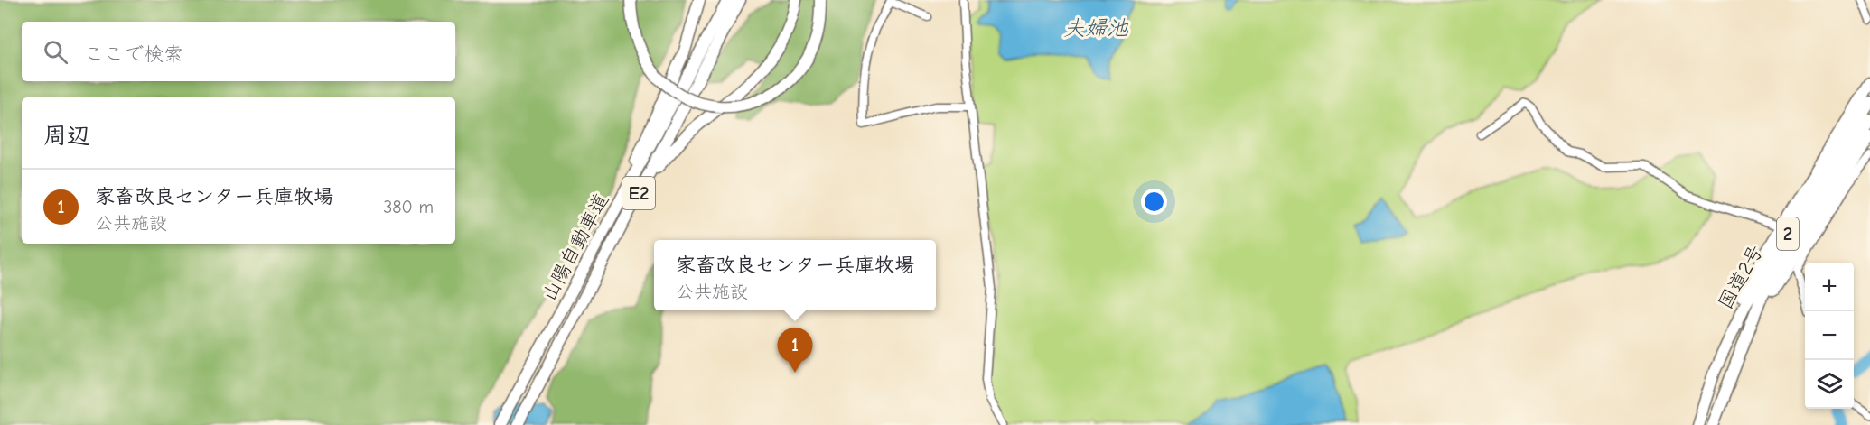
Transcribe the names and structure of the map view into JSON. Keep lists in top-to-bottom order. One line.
{"streets":{"highway":["E2","2","山陽自動車道","国道2号"]},"water":["夫婦池"],"page":{"search":"ここで検索","heading":"周辺","list":[{"mark":"1","name":"家畜改良センター兵庫牧場","note":"公共施設","value":"380 m"}],"popup":["家畜改良センター兵庫牧場","公共施設"],"map_buttons":["+","−"],"pins":"1"}}
